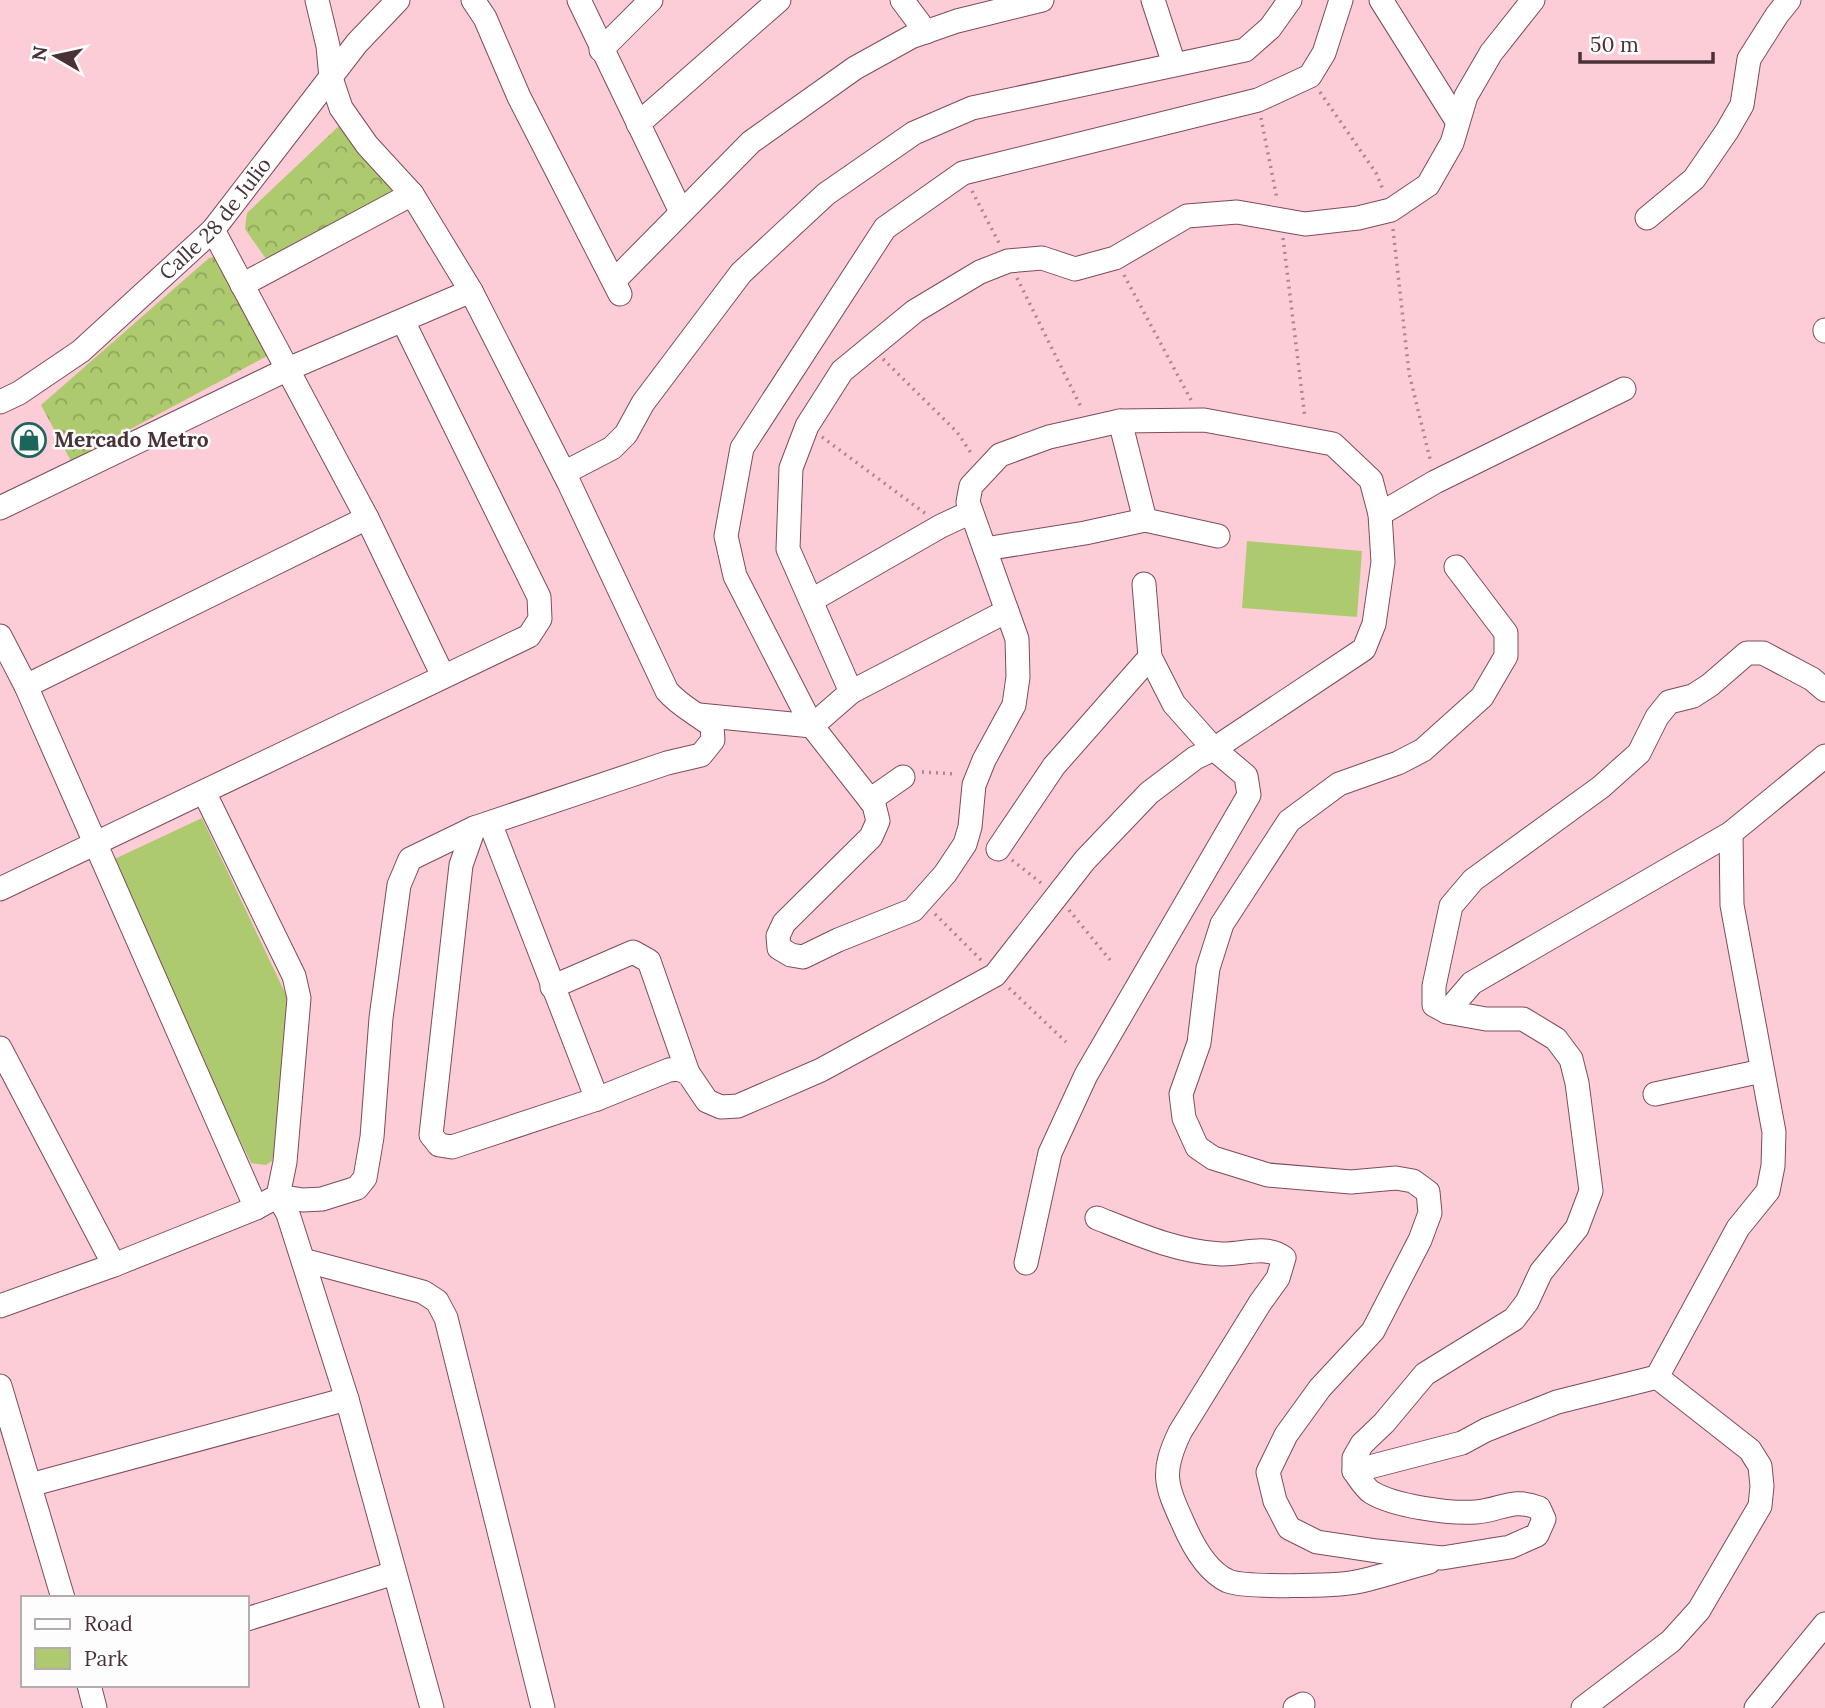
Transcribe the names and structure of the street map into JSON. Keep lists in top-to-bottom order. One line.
{"streets":{"street":["Calle 28 de Julio"]},"places":{"shop":["Mercado Metro"]},"legend":["Road","Park"],"scale_bar":"50 m","north":"left"}
